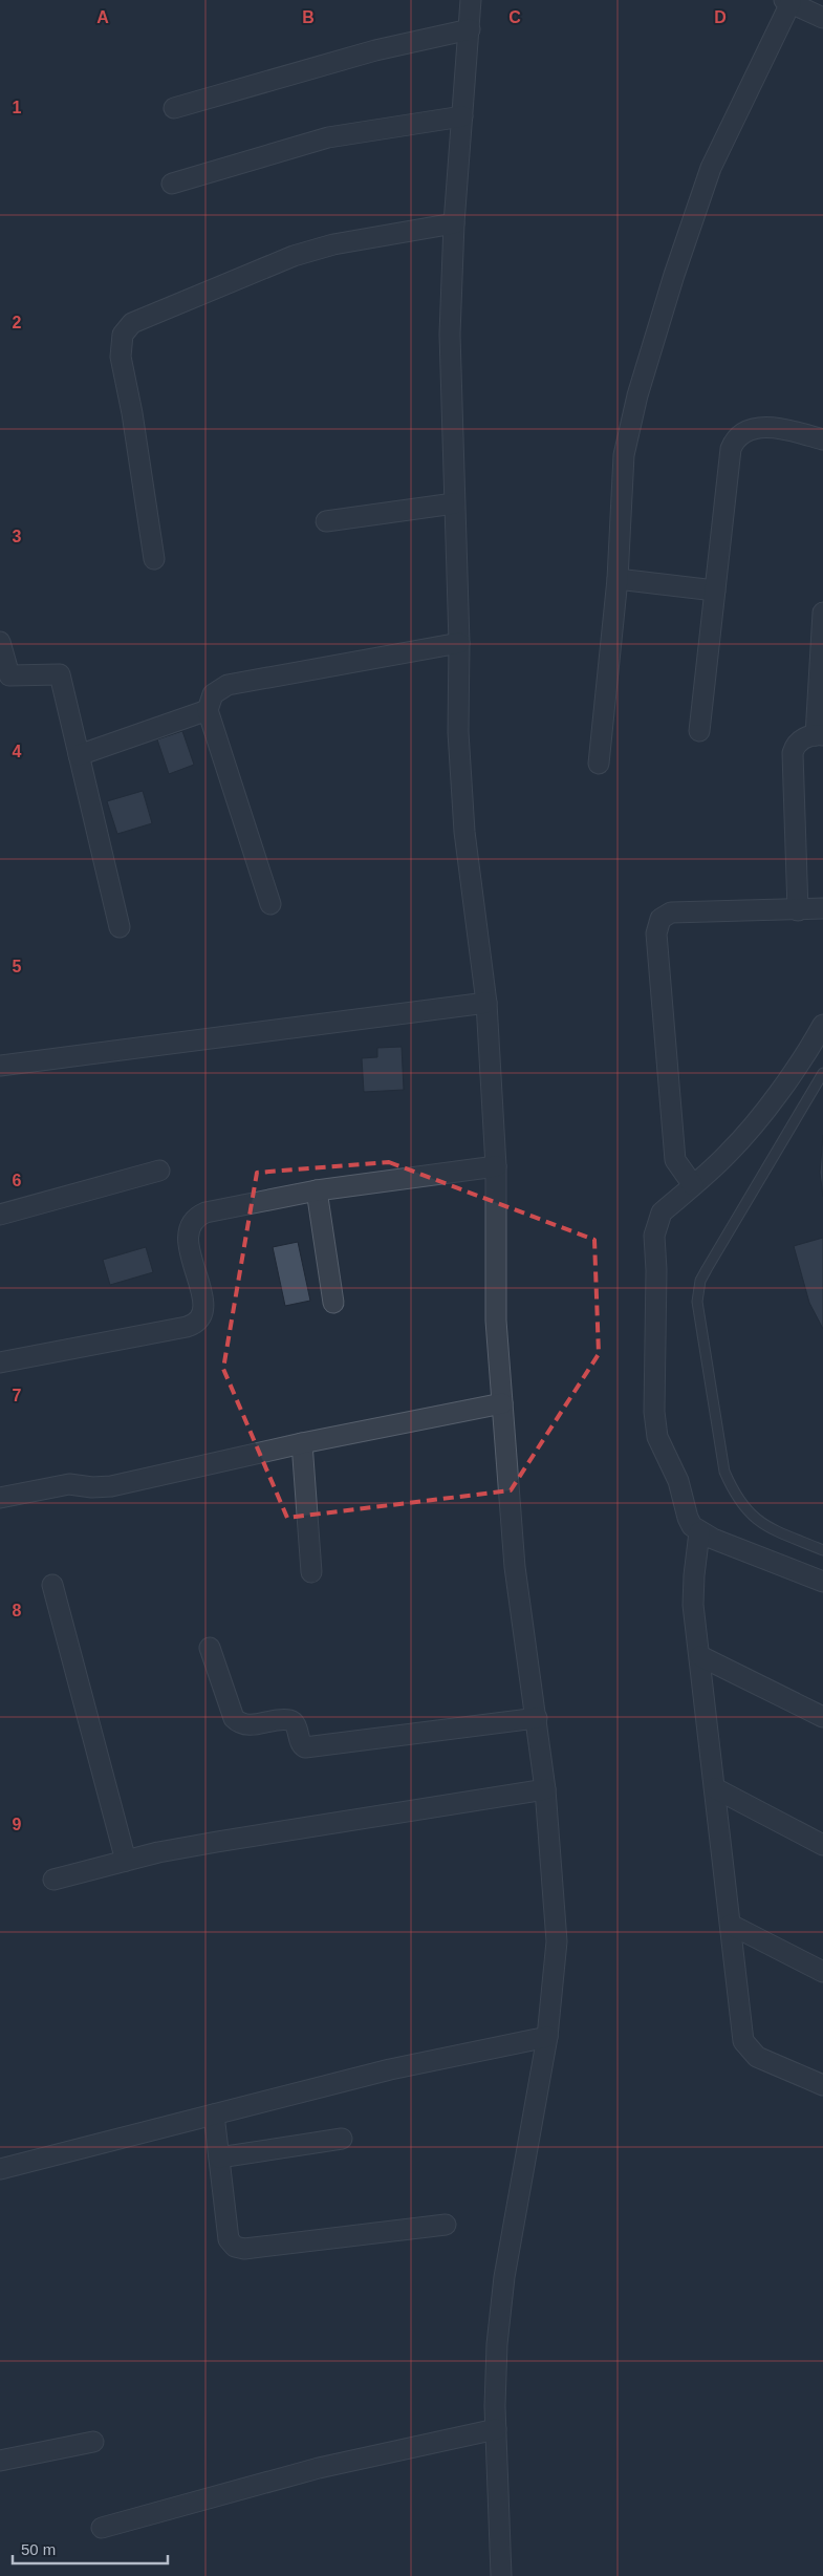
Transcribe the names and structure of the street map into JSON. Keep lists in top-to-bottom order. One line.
{"scale_bar":"50 m","grid":{"columns":["A","B","C","D"],"rows":["1","2","3","4","5","6","7","8","9"]}}
